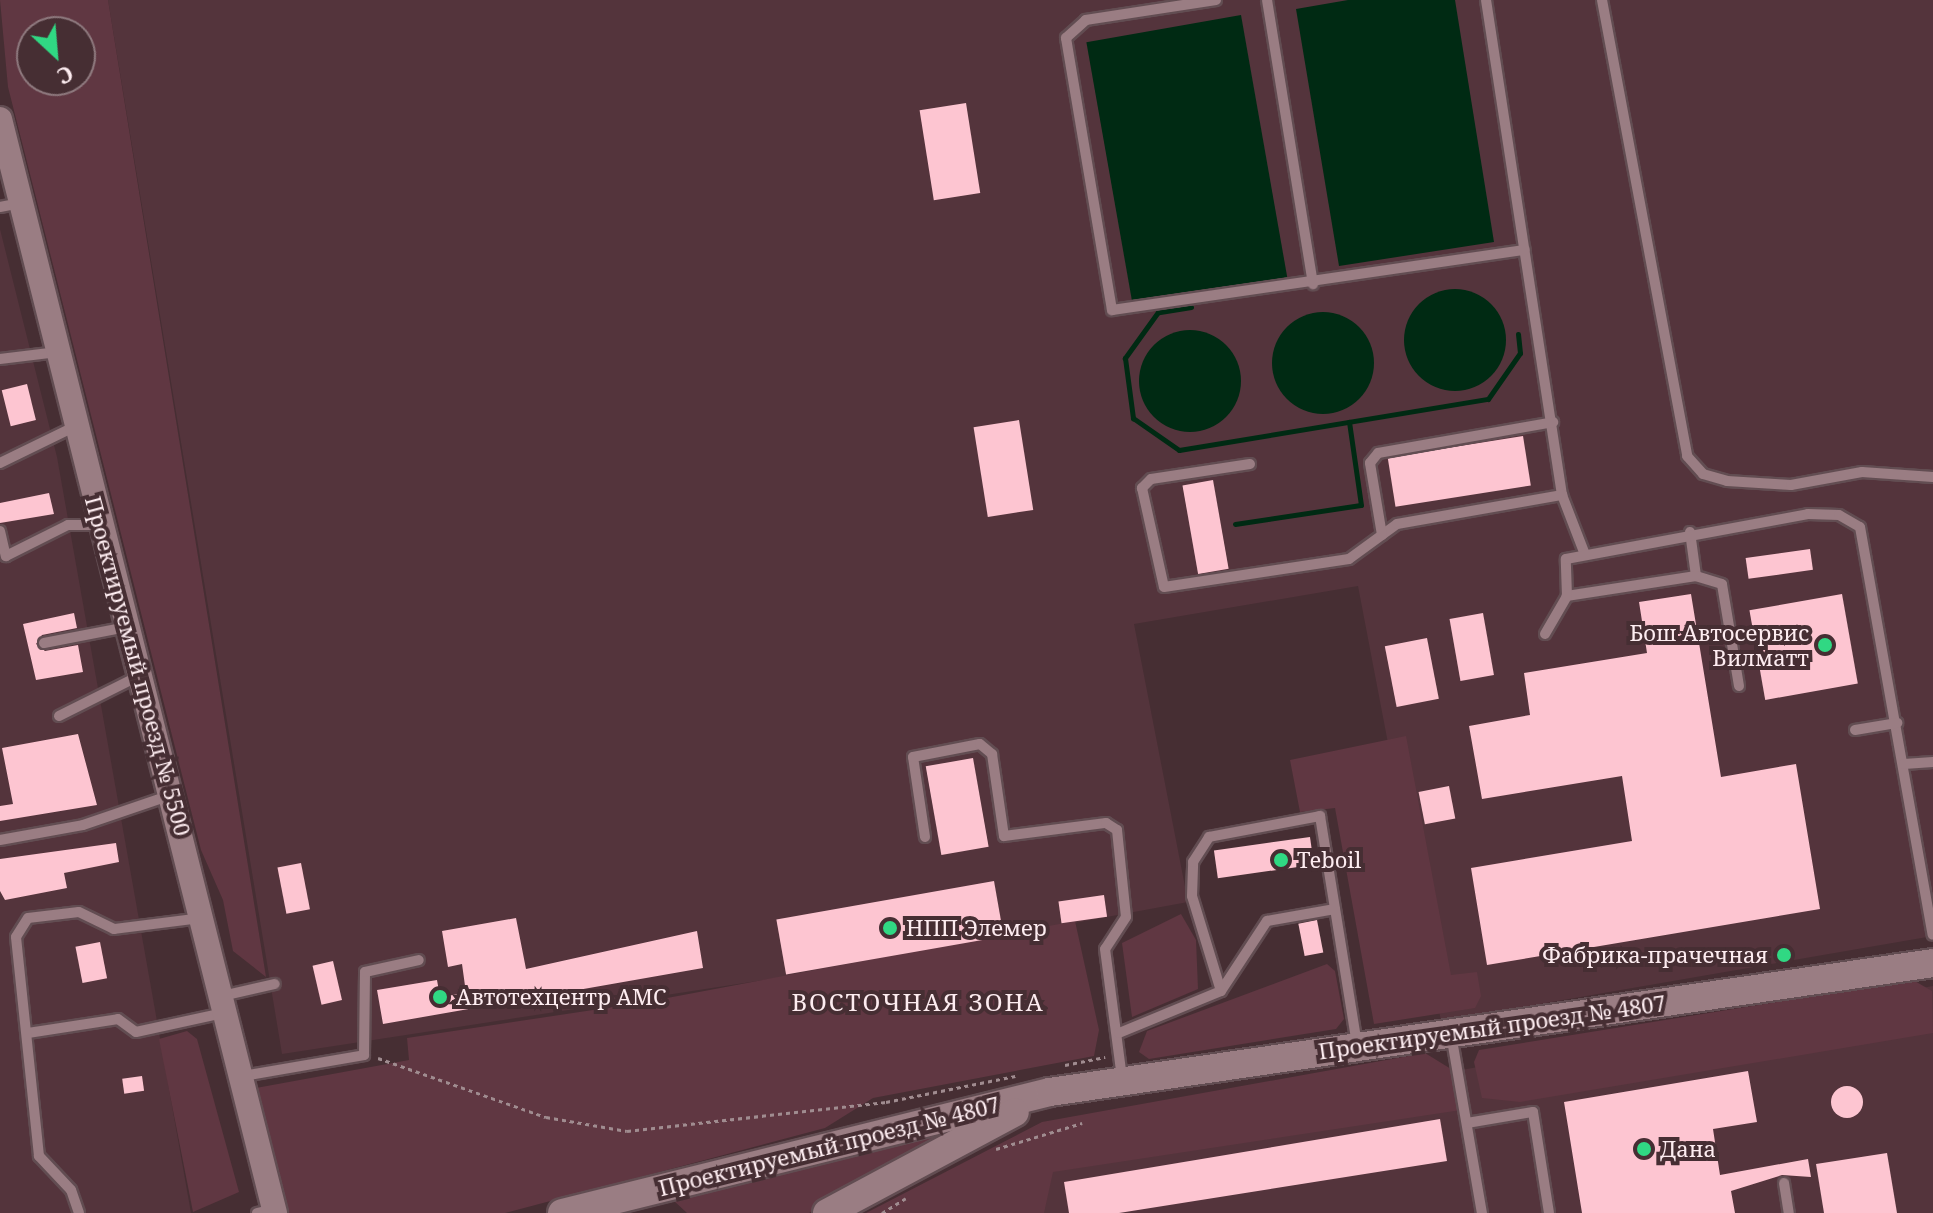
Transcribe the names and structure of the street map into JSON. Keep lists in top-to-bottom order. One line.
{"streets":{"main road":["Проектируемый проезд № 4807"],"street":["Проектируемый проезд № 5500"]},"districts":["ВОСТОЧНАЯ ЗОНА"],"places":["Бош Автосервис Вилматт","Teboil","НПП Элемер","Фабрика-прачечная","Автотехцентр АМС","Дана"],"north":"bottom right"}
